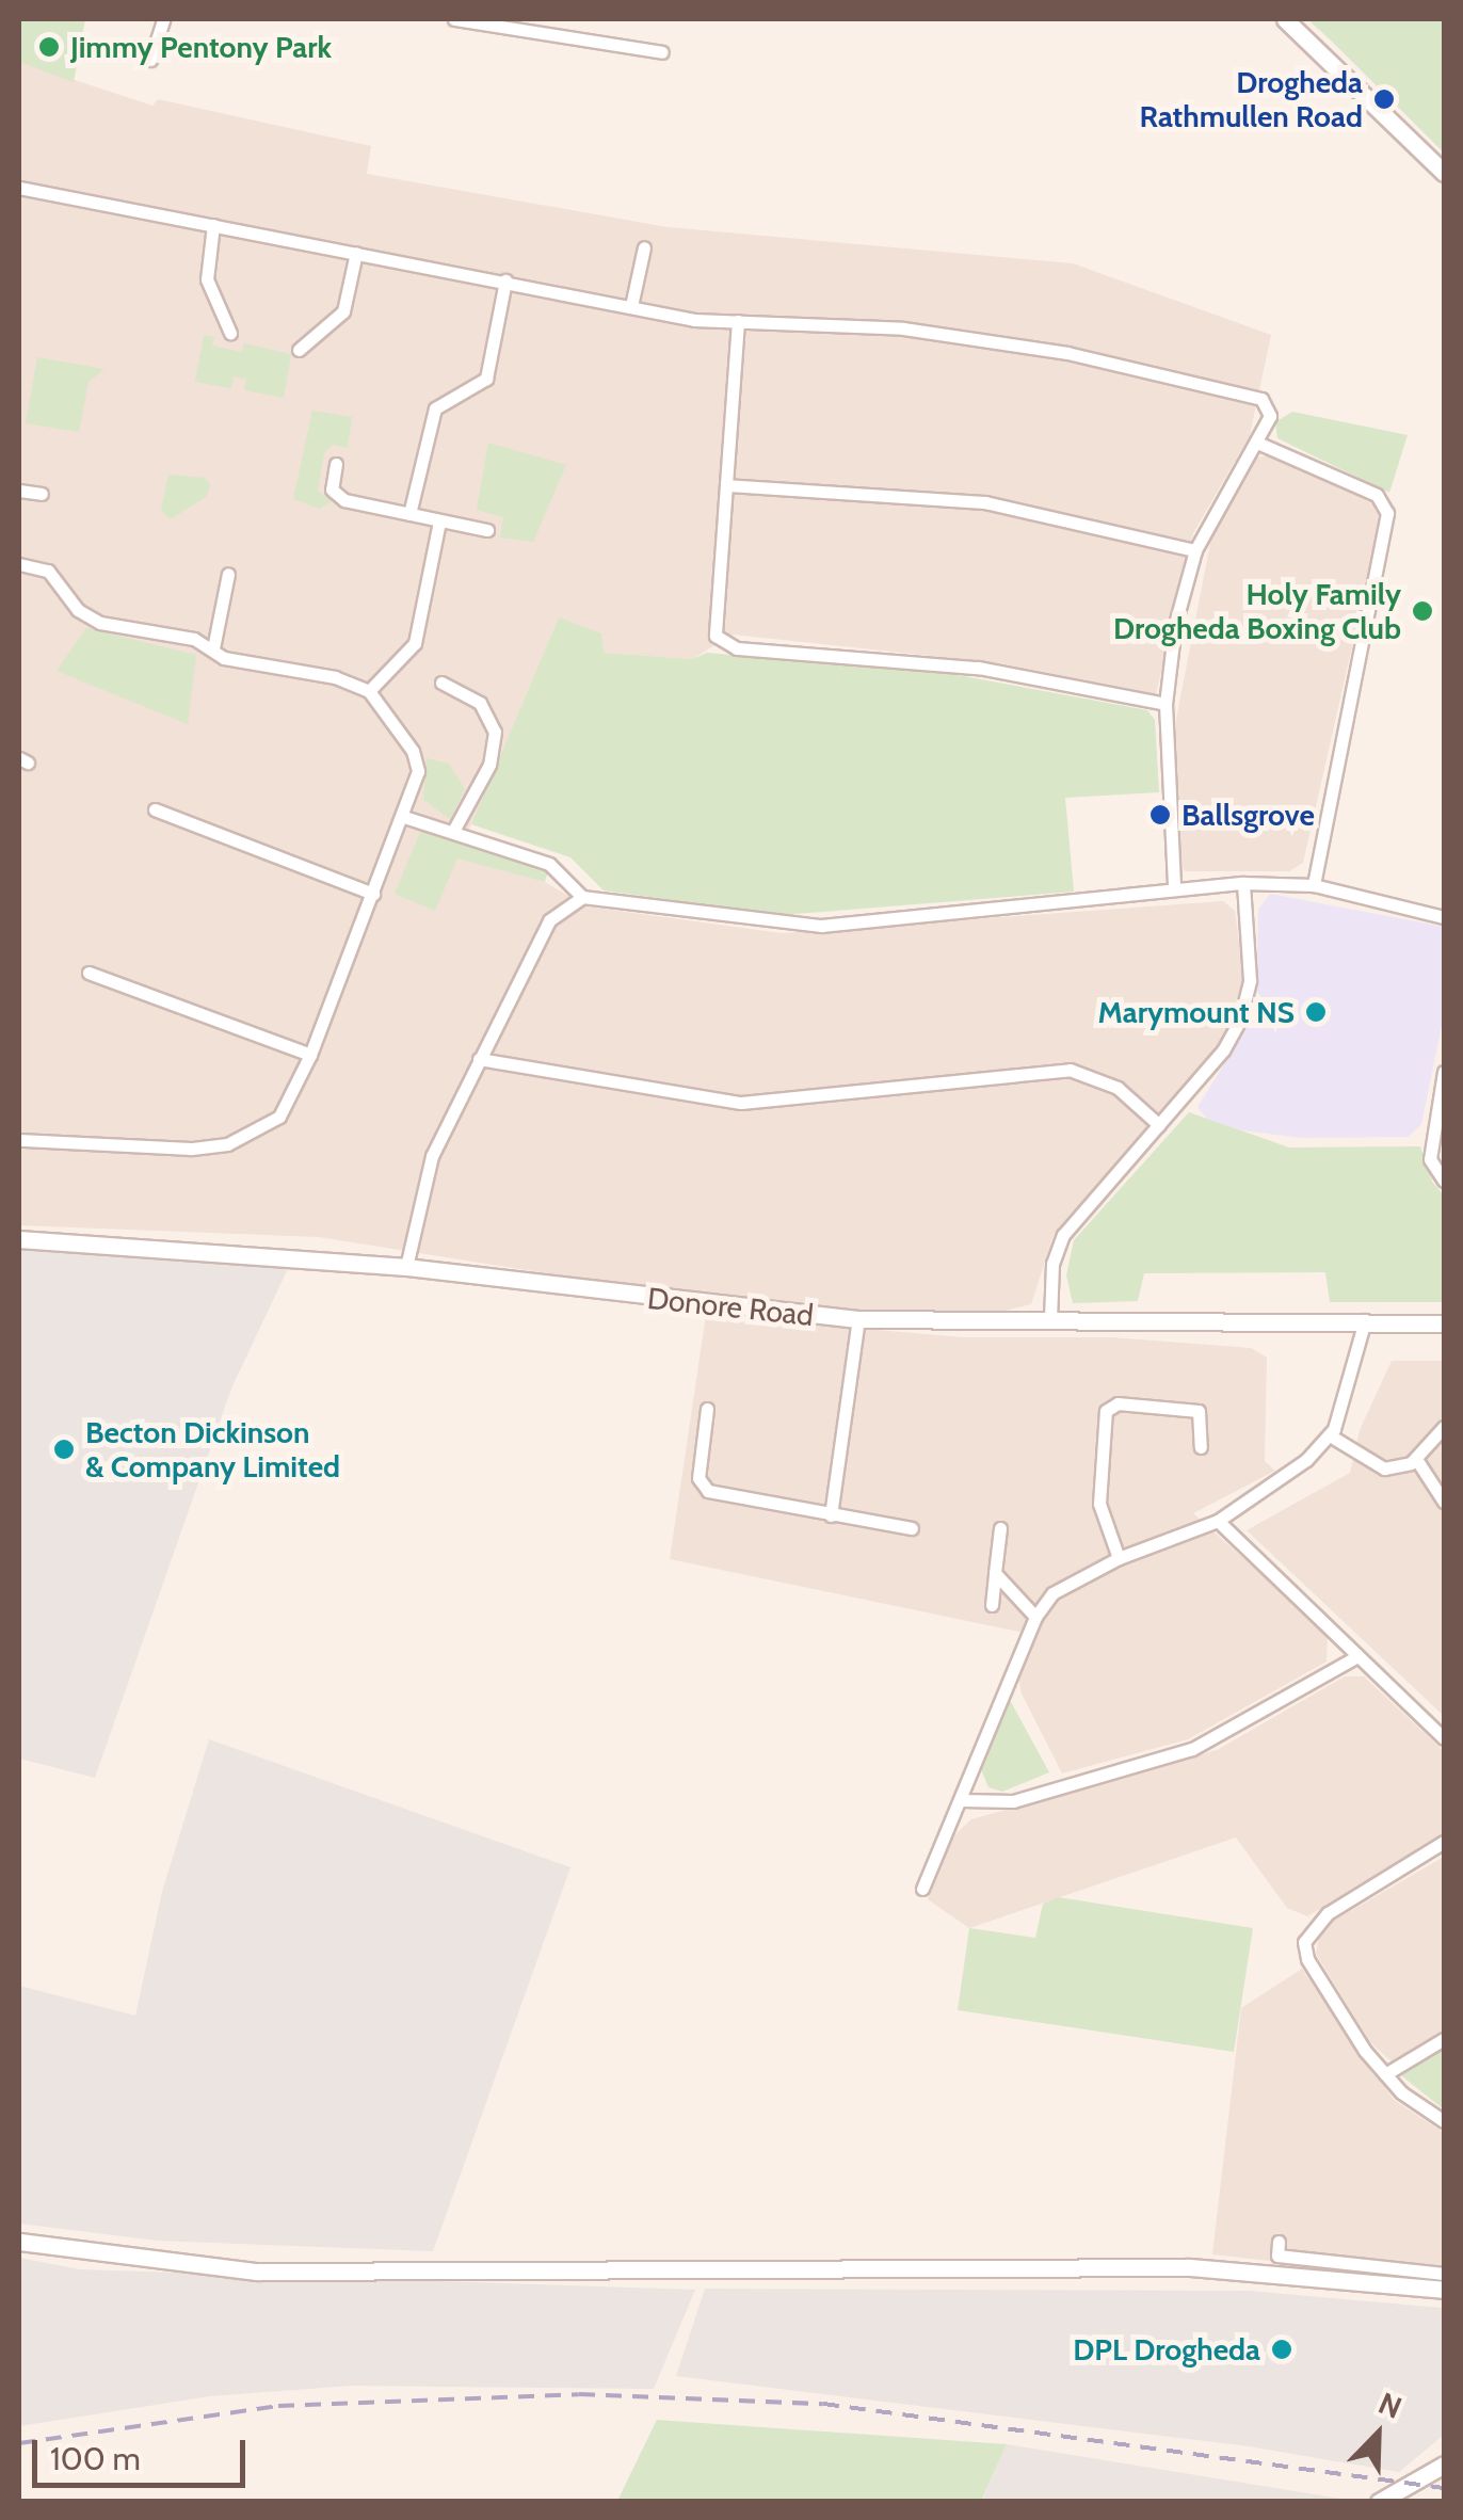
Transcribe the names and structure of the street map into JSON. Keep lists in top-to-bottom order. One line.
{"streets":{"street":["Donore Road"]},"places":["Jimmy Pentony Park","Drogheda Rathmullen Road","Holy Family Drogheda Boxing Club","Ballsgrove","Marymount NS","Becton Dickinson & Company Limited","DPL Drogheda"],"scale_bar":"100 m","north":"top right"}
